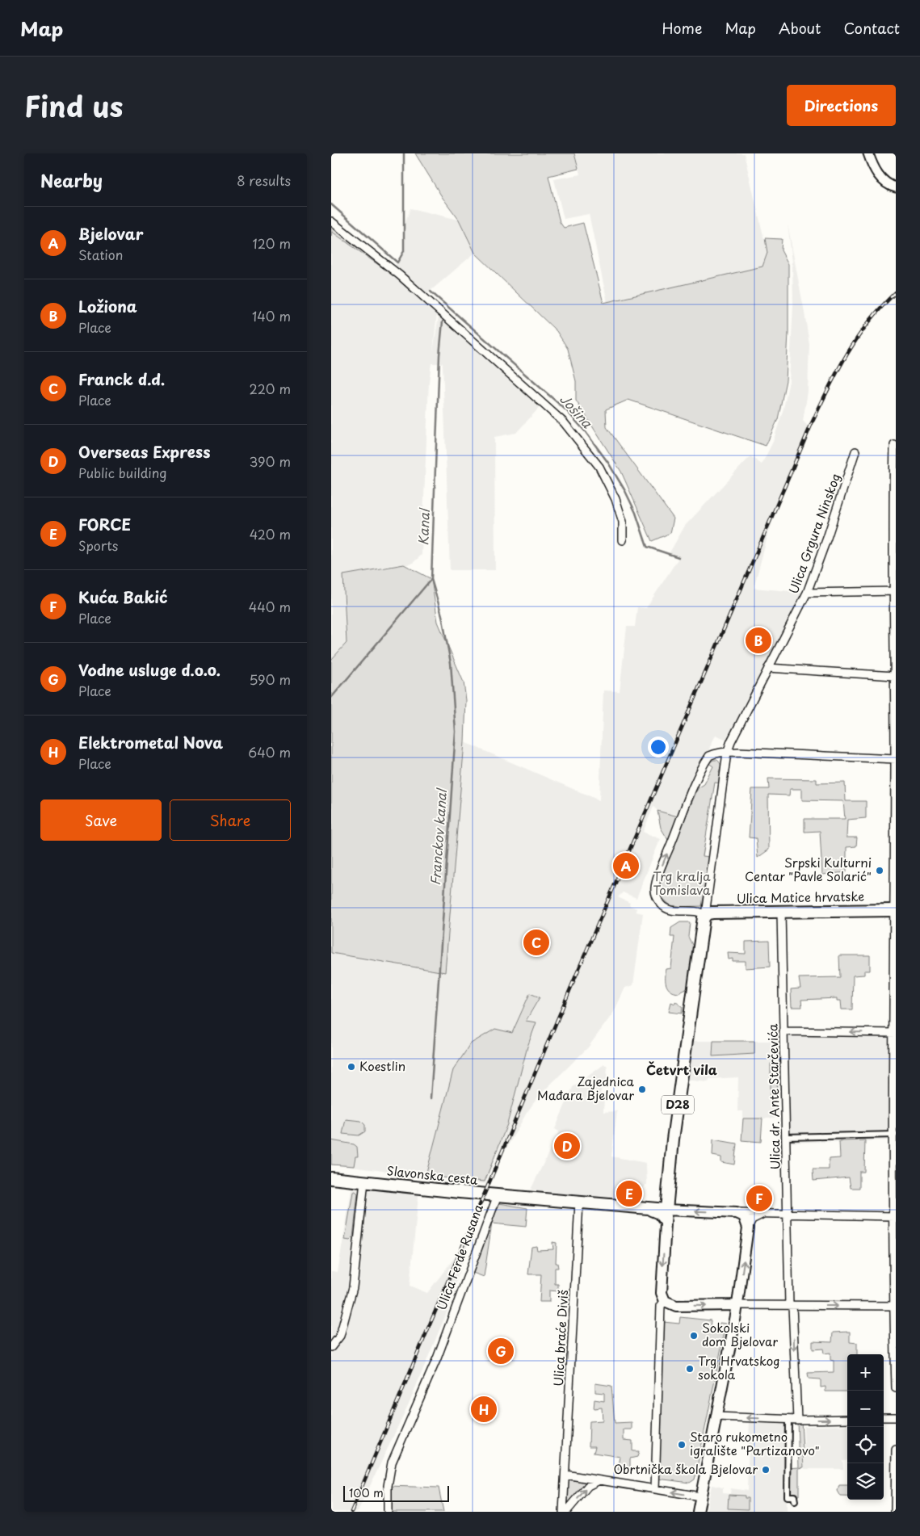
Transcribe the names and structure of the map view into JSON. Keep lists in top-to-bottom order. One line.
{"streets":{"main road":["Ulica Matice hrvatske","D28","Slavonska cesta","Ulica Ferde Rusana"],"street":["Ulica Grgura Ninskog","Ulica dr. Ante Starčevića","Ulica braće Diviš"]},"crossings":[["Ulica Matice hrvatske","Ulica dr. Ante Starčevića"],["Ulica Matice hrvatske","D28"],["Ulica dr. Ante Starčevića","Ulica Ferde Rusana"],["D28","Ulica Ferde Rusana"],["Slavonska cesta","Ulica Ferde Rusana"],["Ulica Ferde Rusana","Ulica braće Diviš"]],"districts":["Četvrt vila"],"water":["Jošina","Kanal","Franckov kanal"],"parks":["Trg kralja Tomislava"],"places":["Srpski Kulturni Centar \"Pavle Solarić\"","Koestlin","Zajednica Mađara Bjelovar","Sokolski dom Bjelovar","Trg Hrvatskog sokola","Staro rukometno igralište \"Partizanovo\"","Obrtnička škola Bjelovar"],"scale_bar":"100 m","page":{"header":"Map","nav":["Home","Map","About","Contact"],"title":"Find us","buttons":["Directions",["Save","Share"]],"heading":["Nearby","8 results"],"list":[{"mark":"A","name":"Bjelovar","note":"Station","value":"120 m"},{"mark":"B","name":"Ložiona","note":"Place","value":"140 m"},{"mark":"C","name":"Franck d.d.","note":"Place","value":"220 m"},{"mark":"D","name":"Overseas Express","note":"Public building","value":"390 m"},{"mark":"E","name":"FORCE","note":"Sports","value":"420 m"},{"mark":"F","name":"Kuća Bakić","note":"Place","value":"440 m"},{"mark":"G","name":"Vodne usluge d.o.o.","note":"Place","value":"590 m"},{"mark":"H","name":"Elektrometal Nova","note":"Place","value":"640 m"}],"pins":["B","A","C","D","E","F","G","H"],"map_buttons":["+","−"],"scale":"100 m"}}
